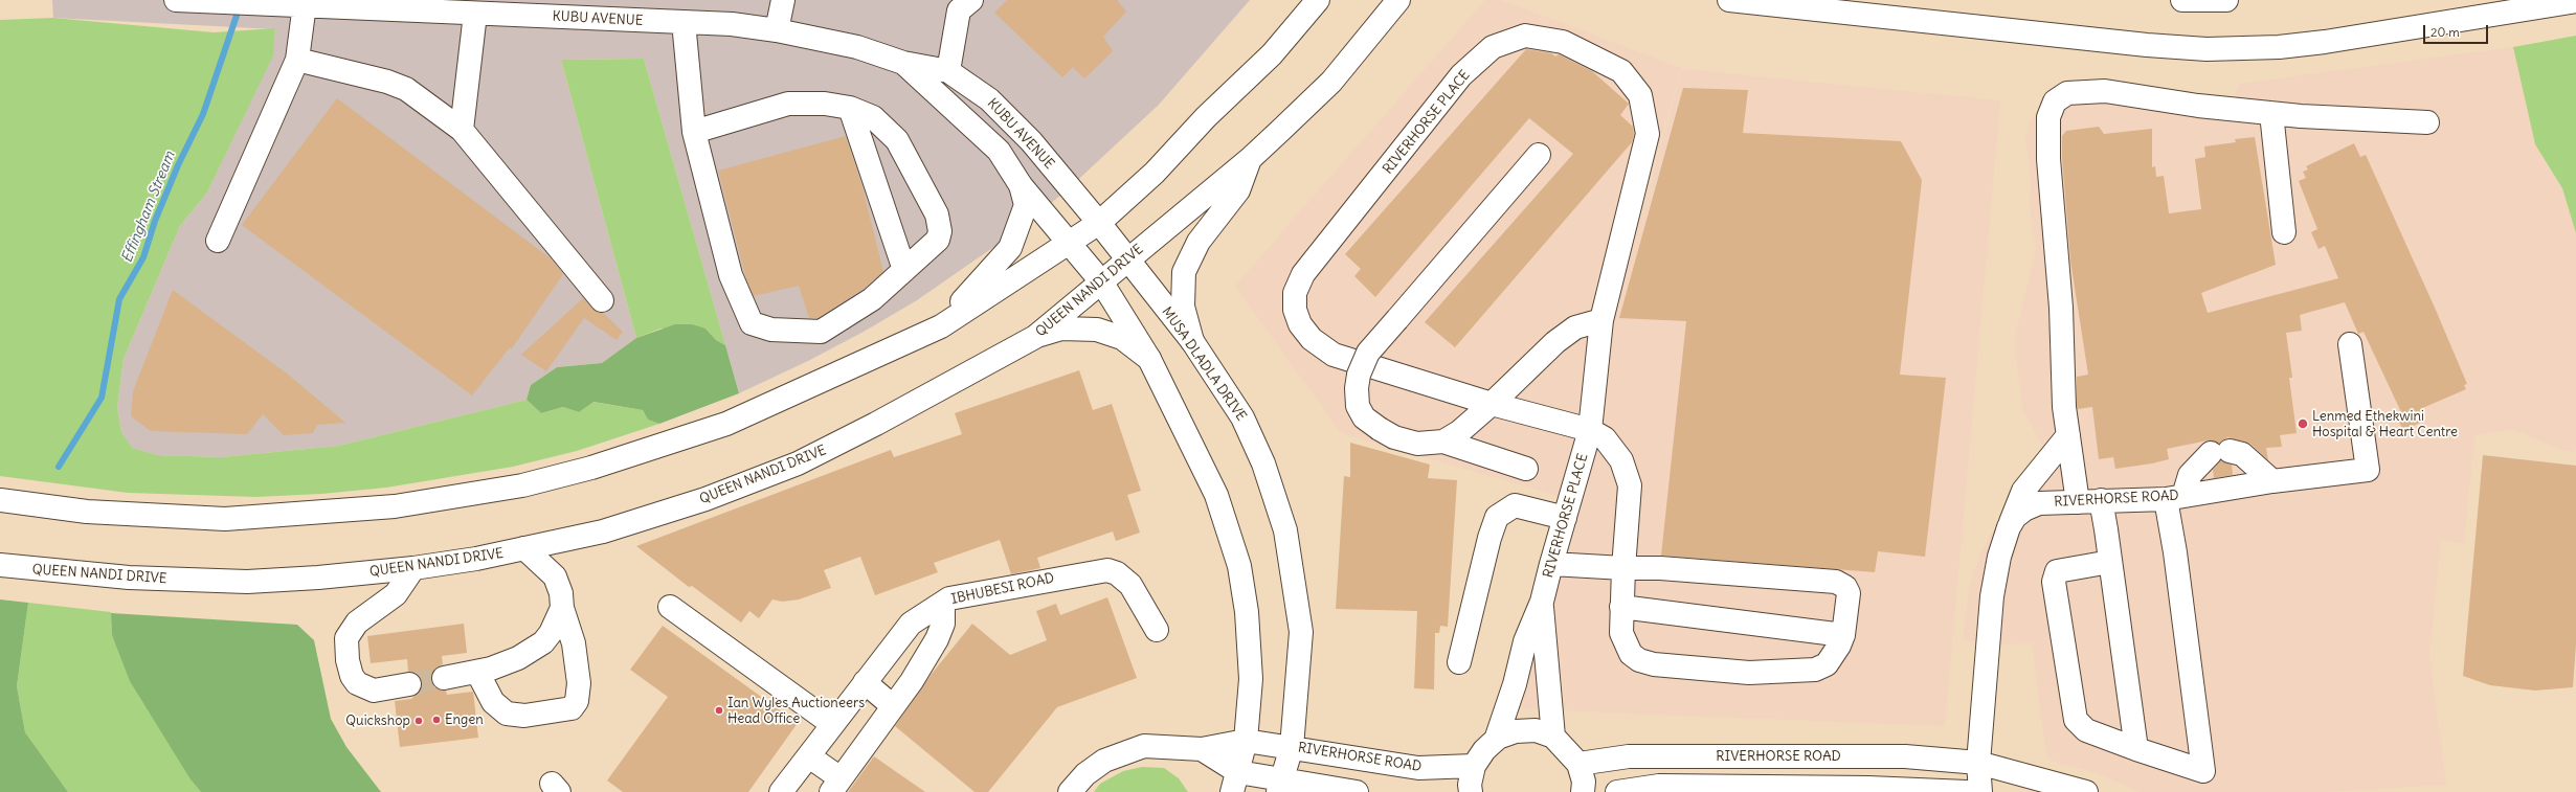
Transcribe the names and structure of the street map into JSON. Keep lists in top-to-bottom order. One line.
{"streets":{"main road":["KUBU AVENUE","RIVERHORSE PLACE","QUEEN NANDI DRIVE","MUSA DLADLA DRIVE","RIVERHORSE ROAD","IBHUBESI ROAD"]},"crossings":[["KUBU AVENUE","MUSA DLADLA DRIVE"],["QUEEN NANDI DRIVE","MUSA DLADLA DRIVE"],["MUSA DLADLA DRIVE","RIVERHORSE ROAD"]],"water":["Effingham Stream"],"places":["Lenmed Ethekwini Hospital & Heart Centre","Ian Wyles Auctioneers Head Office","Engen","Quickshop"],"scale_bar":"20 m"}
